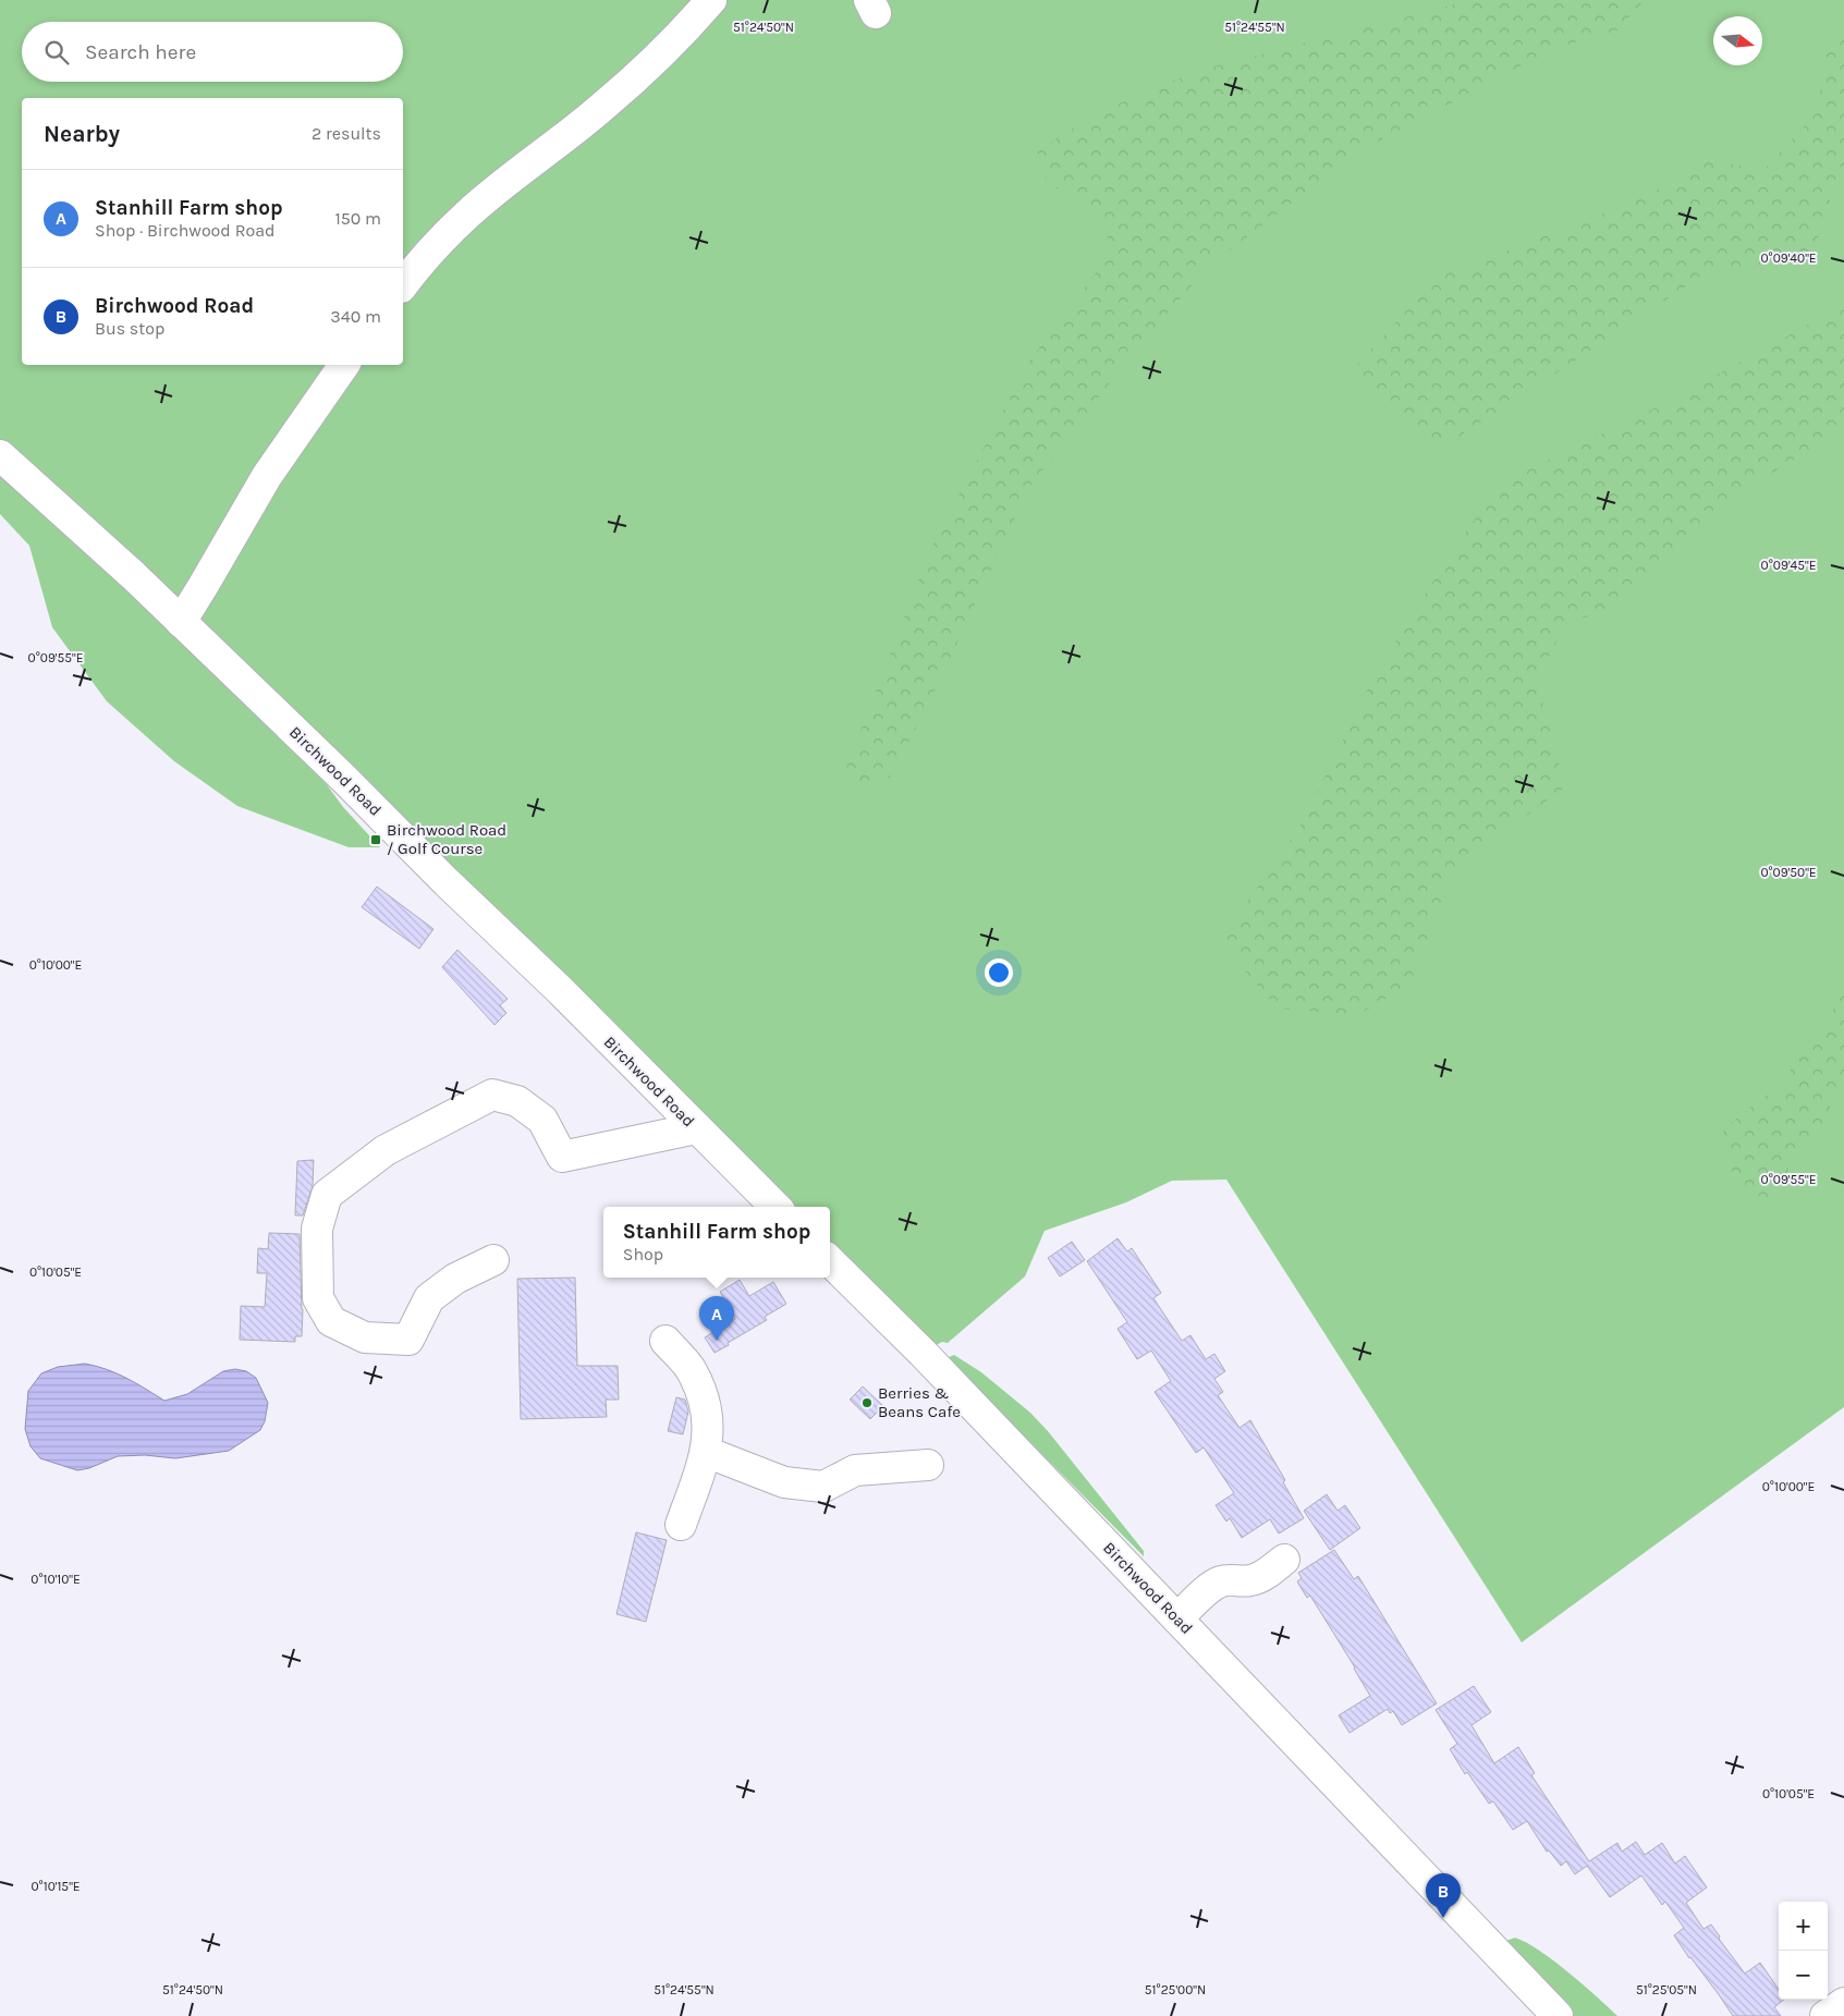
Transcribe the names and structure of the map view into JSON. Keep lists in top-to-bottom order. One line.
{"streets":{"street":["Birchwood Road"]},"places":{"transit":["Birchwood Road / Golf Course"],"other":["Berries & Beans Cafe"]},"north":"right","page":{"search":"Search here","heading":["Nearby","2 results"],"list":[{"mark":"A","name":"Stanhill Farm shop","note":"Shop · Birchwood Road","value":"150 m"},{"mark":"B","name":"Birchwood Road","note":"Bus stop","value":"340 m"}],"popup":["Stanhill Farm shop","Shop"],"pins":["A","B"],"map_buttons":["+","−"]},"coordinates":["51°24'50\"N","51°24'55\"N","0°09'40\"E","0°09'45\"E","0°09'55\"E","0°09'50\"E","0°10'00\"E","0°10'05\"E","0°10'10\"E","0°10'15\"E","51°25'00\"N","51°25'05\"N"]}
